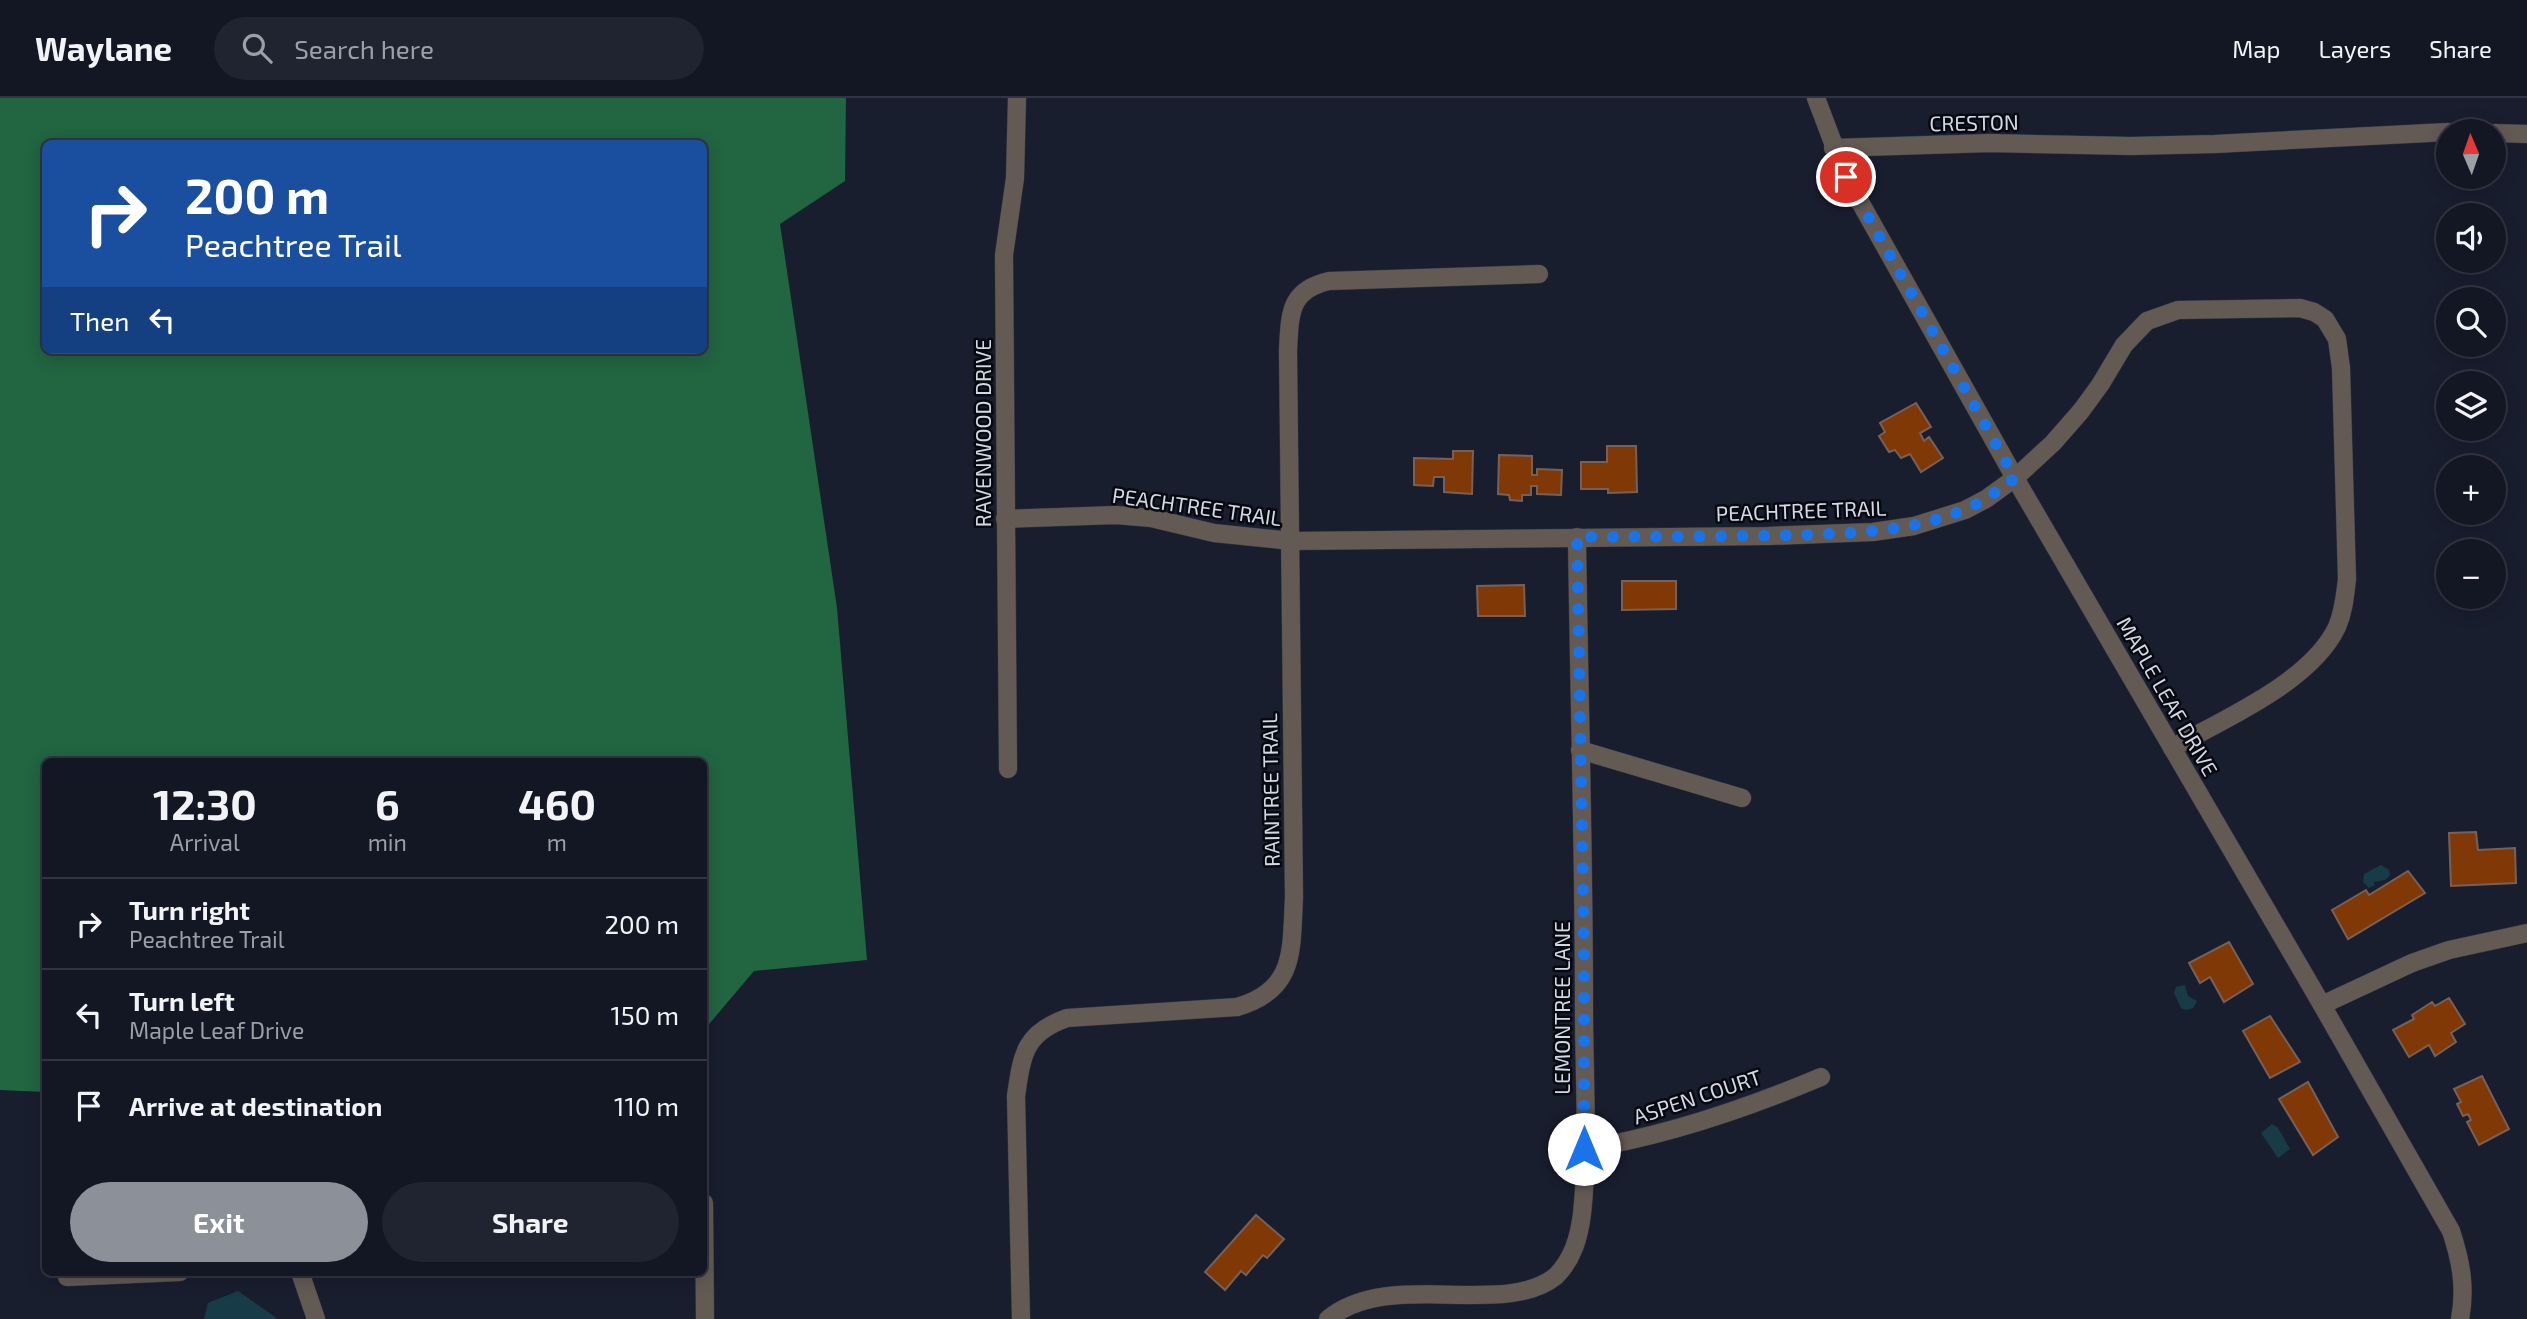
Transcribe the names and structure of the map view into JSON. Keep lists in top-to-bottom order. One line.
{"streets":{"street":["CRESTON","RAVENWOOD DRIVE","PEACHTREE TRAIL","MAPLE LEAF DRIVE","RAINTREE TRAIL","LEMONTREE LANE","ASPEN COURT"]},"crossings":[["CRESTON","MAPLE LEAF DRIVE"],["RAVENWOOD DRIVE","PEACHTREE TRAIL"],["PEACHTREE TRAIL","MAPLE LEAF DRIVE"],["PEACHTREE TRAIL","RAINTREE TRAIL"],["PEACHTREE TRAIL","LEMONTREE LANE"],["LEMONTREE LANE","ASPEN COURT"]],"north":"top","page":{"header":"Waylane","search":"Search here","nav":["Map","Layers","Share"],"map_buttons":["+","−"],"turn":["200 m","Peachtree Trail"],"then":"Then","eta":["12:30","Arrival","6","min","460","m"],"list":[{"name":"Turn right","note":"Peachtree Trail","value":"200 m"},{"name":"Turn left","note":"Maple Leaf Drive","value":"150 m"},{"name":"Arrive at destination","value":"110 m"}],"buttons":["Exit","Share"]}}
